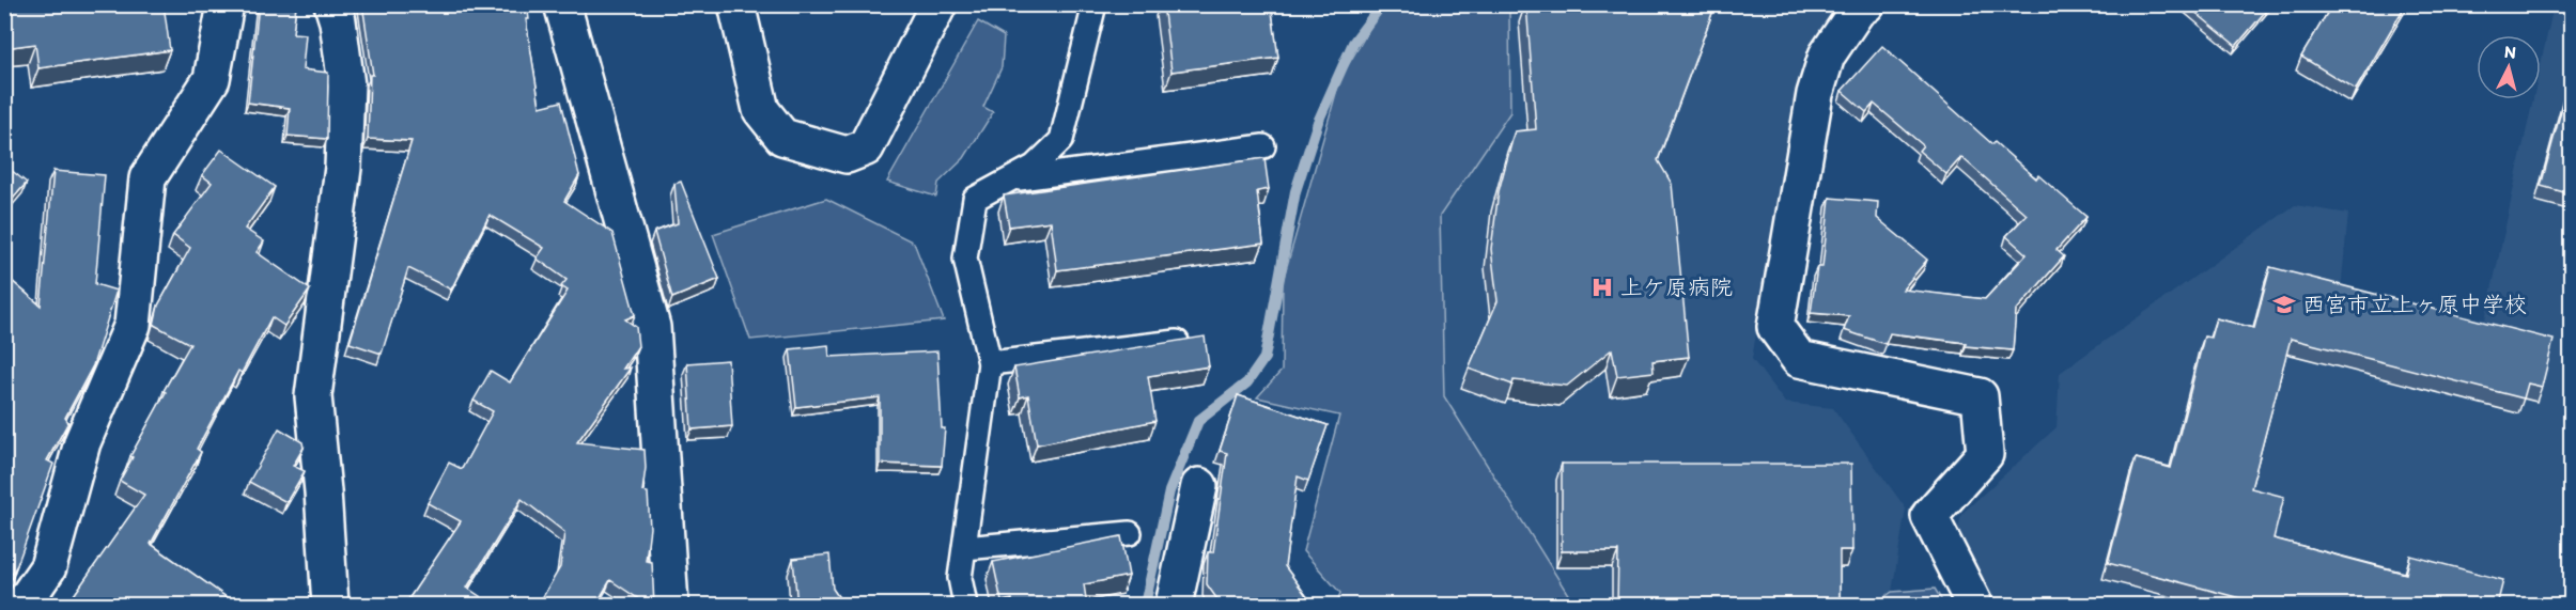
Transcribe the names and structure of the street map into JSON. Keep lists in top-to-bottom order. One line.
{"places":{"hospital":["上ケ原病院"],"school or university":["西宮市立上ヶ原中学校"]},"north":"top"}
